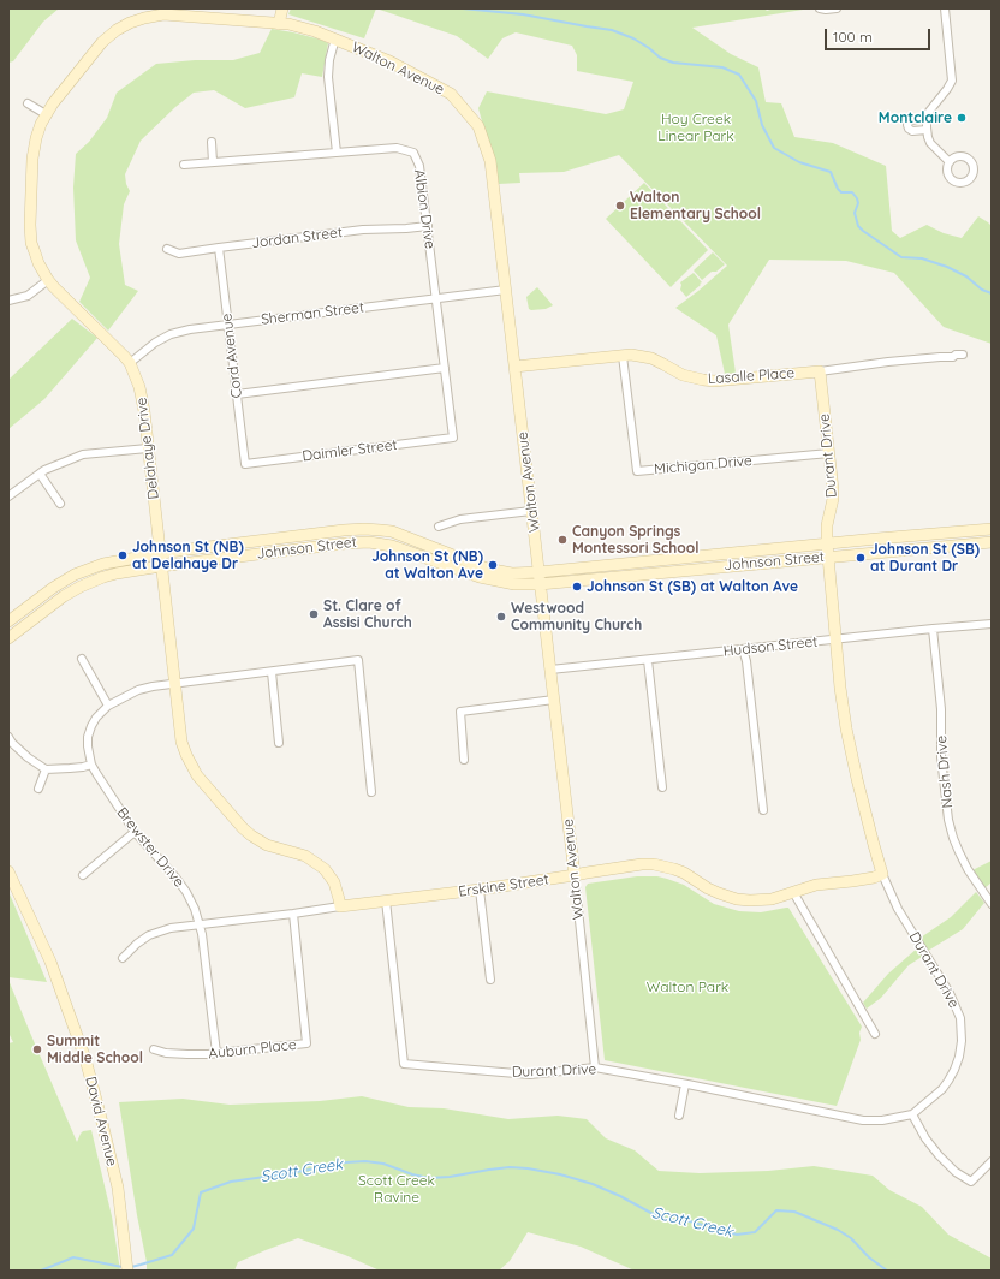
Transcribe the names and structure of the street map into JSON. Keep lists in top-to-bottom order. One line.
{"streets":{"street":["Walton Avenue","Albion Drive","Jordan Street","Sherman Street","Cord Avenue","Lasalle Place","Delahaye Drive","Daimler Street","Durant Drive","Michigan Drive","Johnson Street","Hudson Street","Nash Drive","Brewster Drive","Erskine Street","Auburn Place","David Avenue"]},"crossings":[["Walton Avenue","Sherman Street"],["Walton Avenue","Lasalle Place"],["Walton Avenue","Delahaye Drive"],["Walton Avenue","Durant Drive"],["Walton Avenue","Johnson Street"],["Walton Avenue","Hudson Street"],["Walton Avenue","Erskine Street"],["Albion Drive","Jordan Street"],["Albion Drive","Sherman Street"],["Albion Drive","Daimler Street"],["Jordan Street","Cord Avenue"],["Sherman Street","Cord Avenue"],["Sherman Street","Delahaye Drive"],["Cord Avenue","Daimler Street"],["Lasalle Place","Durant Drive"],["Lasalle Place","Michigan Drive"],["Delahaye Drive","Johnson Street"],["Delahaye Drive","Brewster Drive"],["Delahaye Drive","Erskine Street"],["Durant Drive","Michigan Drive"],["Durant Drive","Johnson Street"],["Durant Drive","Hudson Street"],["Durant Drive","Erskine Street"],["Hudson Street","Nash Drive"],["Brewster Drive","Erskine Street"],["Brewster Drive","Auburn Place"],["Erskine Street","Auburn Place"]],"water":["Scott Creek"],"parks":["Hoy Creek Linear Park","Walton Park","Scott Creek Ravine"],"places":["Montclaire","Walton Elementary School","Canyon Springs Montessori School","Johnson St (NB) at Delahaye Dr","Johnson St (SB) at Durant Dr","Johnson St (NB) at Walton Ave","Johnson St (SB) at Walton Ave","St. Clare of Assisi Church","Westwood Community Church","Summit Middle School"],"scale_bar":"100 m"}
